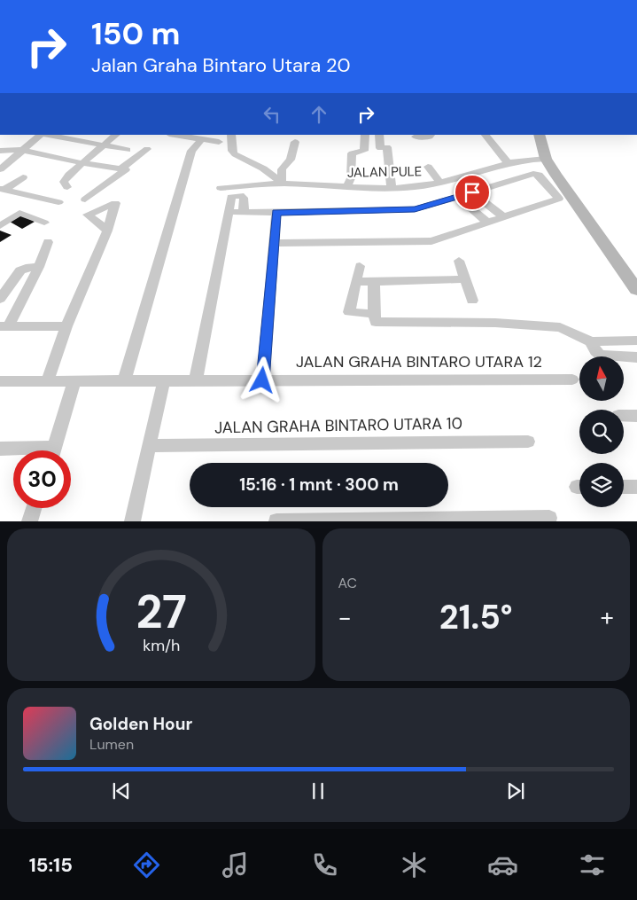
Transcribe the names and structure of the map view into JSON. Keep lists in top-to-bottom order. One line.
{"streets":{"street":["JALAN PULE","JALAN GRAHA BINTARO UTARA 12","JALAN GRAHA BINTARO UTARA 10"]},"north":"top","page":{"turn":["150 m","Jalan Graha Bintaro Utara 20"],"limit":"30","trip":"15:16 · 1 mnt · 300 m","tile":"AC","heat":["−","21.5°","+"],"song":["Golden Hour","Lumen"],"tabs":"15:15","gauge":["27","km/h"]}}
